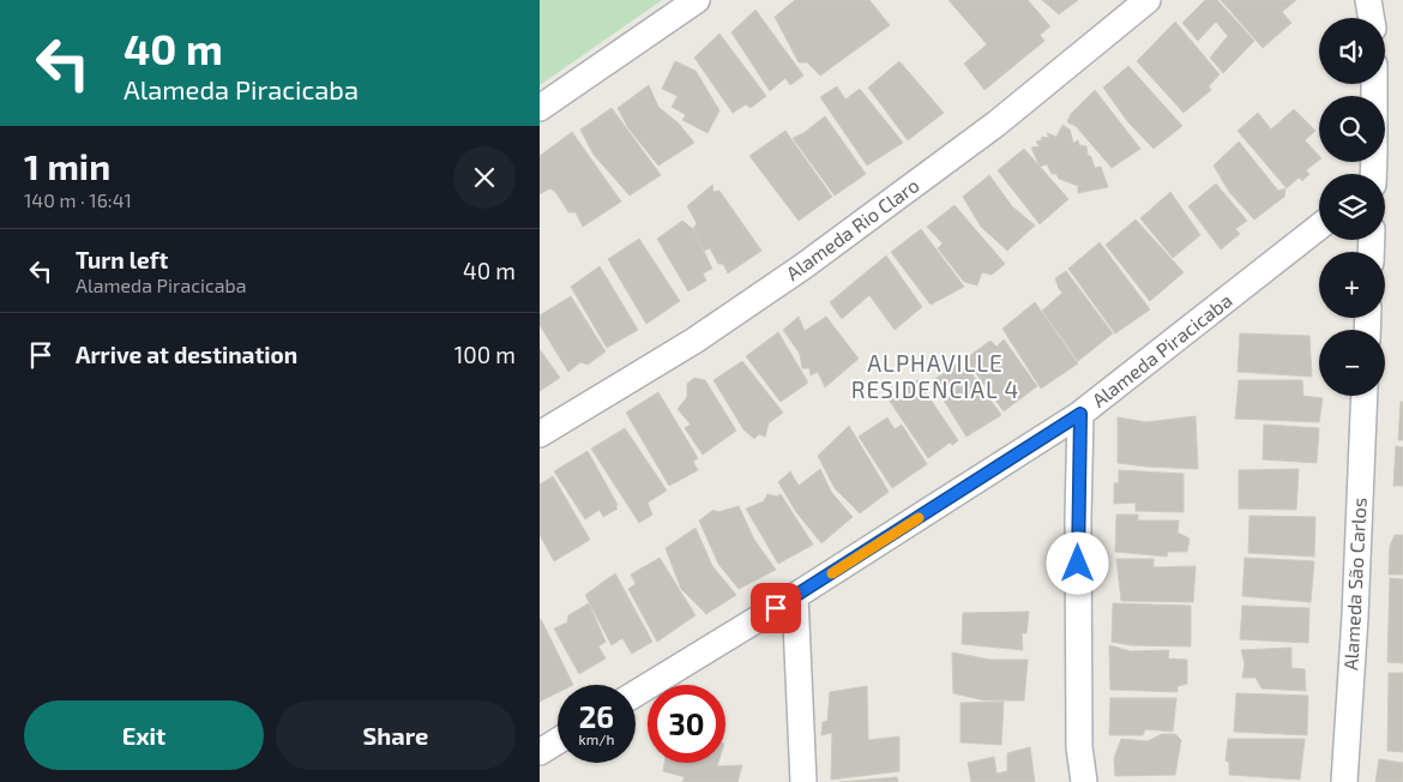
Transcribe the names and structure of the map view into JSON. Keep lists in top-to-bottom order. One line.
{"streets":{"street":["Alameda Rio Claro","Alameda Piracicaba","Alameda São Carlos"]},"districts":["ALPHAVILLE RESIDENCIAL 4"],"page":{"turn":["40 m","Alameda Piracicaba"],"map_buttons":["+","−"],"heading":["1 min","140 m · 16:41"],"list":[{"name":"Turn left","note":"Alameda Piracicaba","value":"40 m"},{"name":"Arrive at destination","value":"100 m"}],"speed":"26 km/h","limit":"30","buttons":["Exit","Share"]}}
